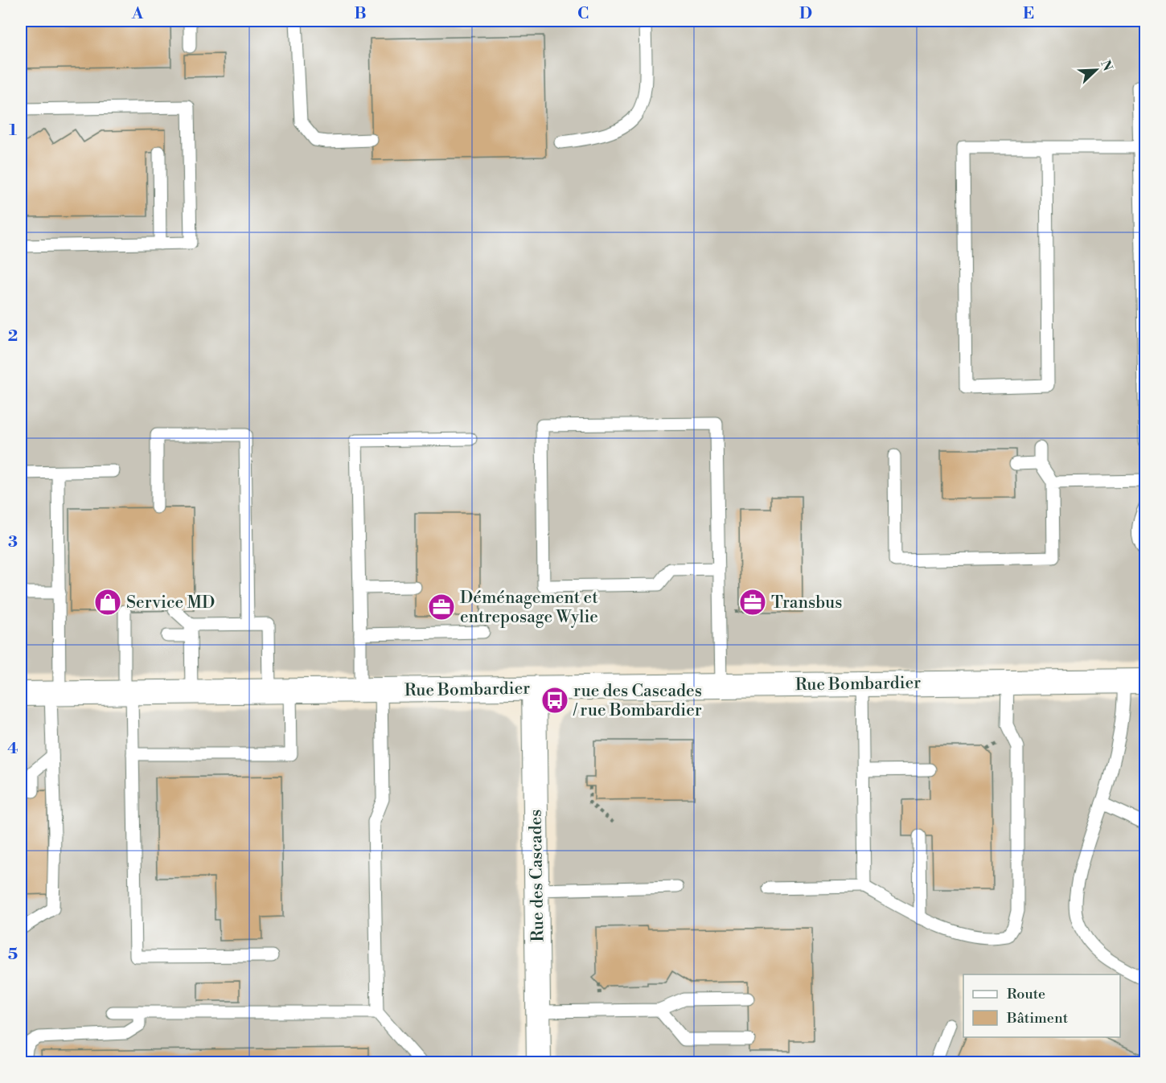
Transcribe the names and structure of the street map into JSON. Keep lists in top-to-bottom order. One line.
{"streets":{"street":["Rue Bombardier","Rue des Cascades"]},"crossings":[["Rue Bombardier","Rue des Cascades"]],"places":{"shop":["Service MD"],"office":["Transbus","Déménagement et entreposage Wylie"],"bus stop":["rue des Cascades / rue Bombardier"]},"legend":["Route","Bâtiment"],"north":"top right","grid":{"columns":["A","B","C","D","E"],"rows":["1","2","3","4","5"]}}
